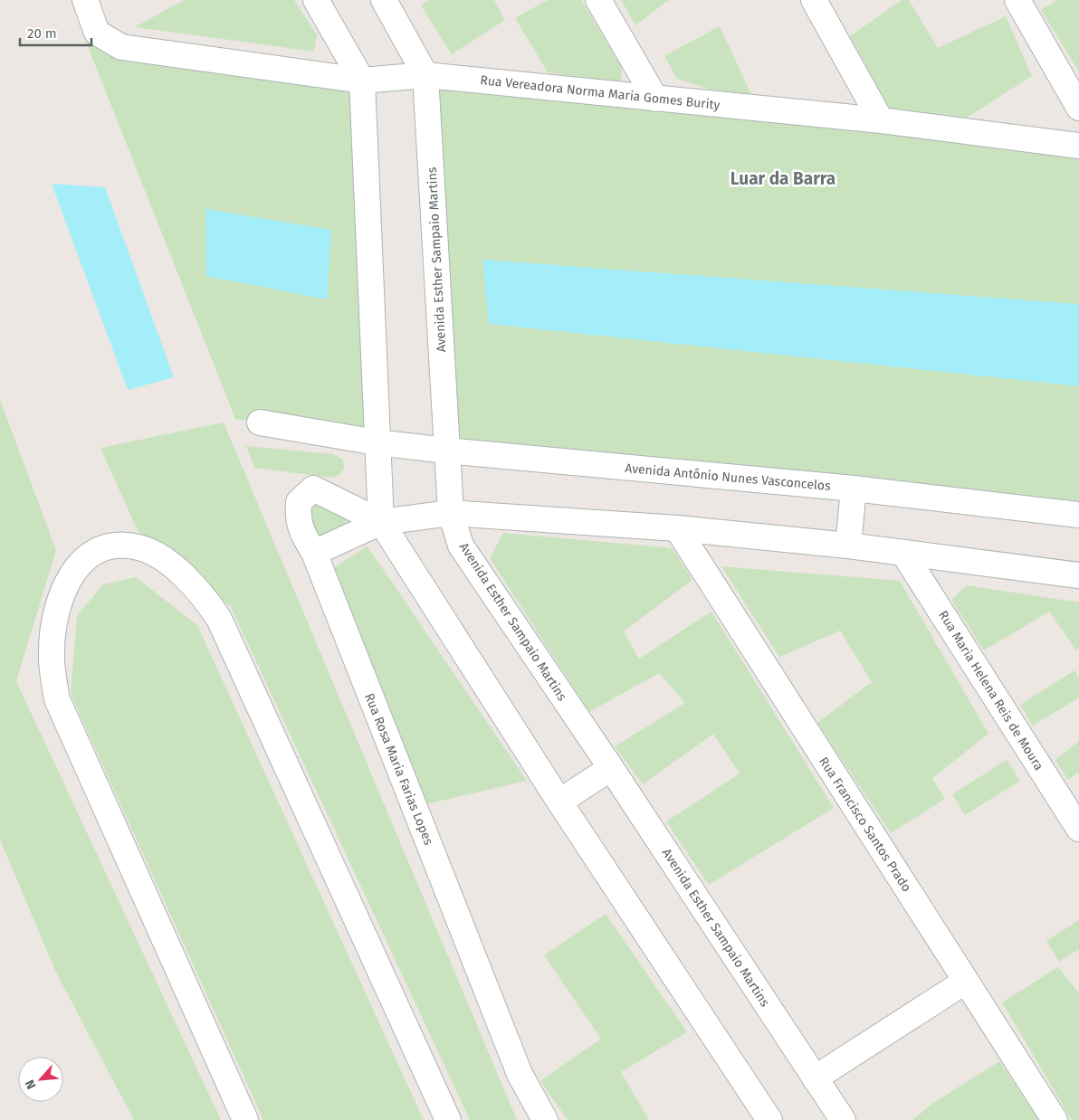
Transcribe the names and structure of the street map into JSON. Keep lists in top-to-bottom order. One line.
{"streets":{"street":["Rua Vereadora Norma Maria Gomes Burity","Avenida Esther Sampaio Martins","Avenida Antônio Nunes Vasconcelos","Rua Maria Helena Reis de Moura","Rua Rosa Maria Farias Lopes","Rua Francisco Santos Prado"]},"crossings":[["Rua Vereadora Norma Maria Gomes Burity","Avenida Esther Sampaio Martins"],["Avenida Esther Sampaio Martins","Avenida Antônio Nunes Vasconcelos"]],"districts":["Luar da Barra"],"scale_bar":"20 m","north":"bottom left"}
